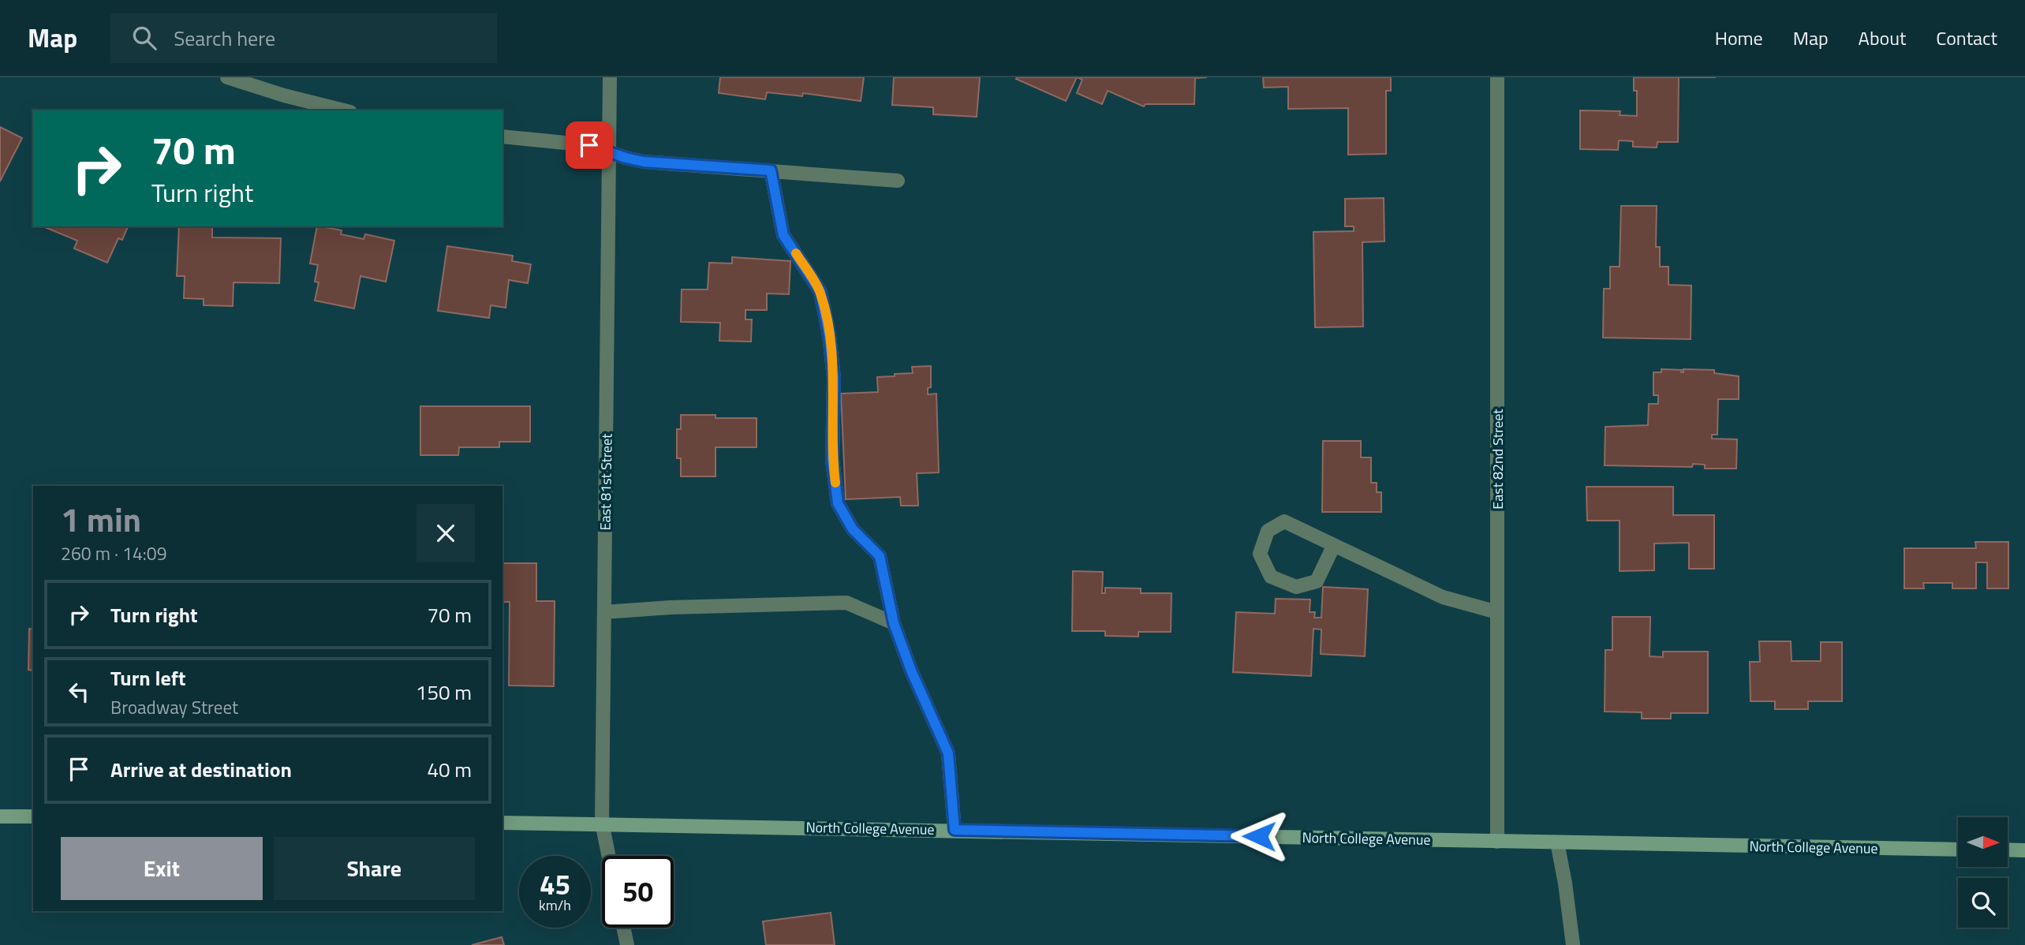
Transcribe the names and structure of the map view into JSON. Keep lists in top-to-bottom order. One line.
{"streets":{"main road":["North College Avenue"],"street":["East 82nd Street","East 81st Street"]},"crossings":[["East 82nd Street","North College Avenue"],["East 81st Street","North College Avenue"]],"north":"right","page":{"header":"Map","search":"Search here","nav":["Home","Map","About","Contact"],"turn":["70 m","Turn right"],"heading":["1 min","260 m · 14:09"],"list":[{"name":"Turn right","value":"70 m"},{"name":"Turn left","note":"Broadway Street","value":"150 m"},{"name":"Arrive at destination","value":"40 m"}],"buttons":["Exit","Share"],"speed":"45 km/h","limit":"50"}}
